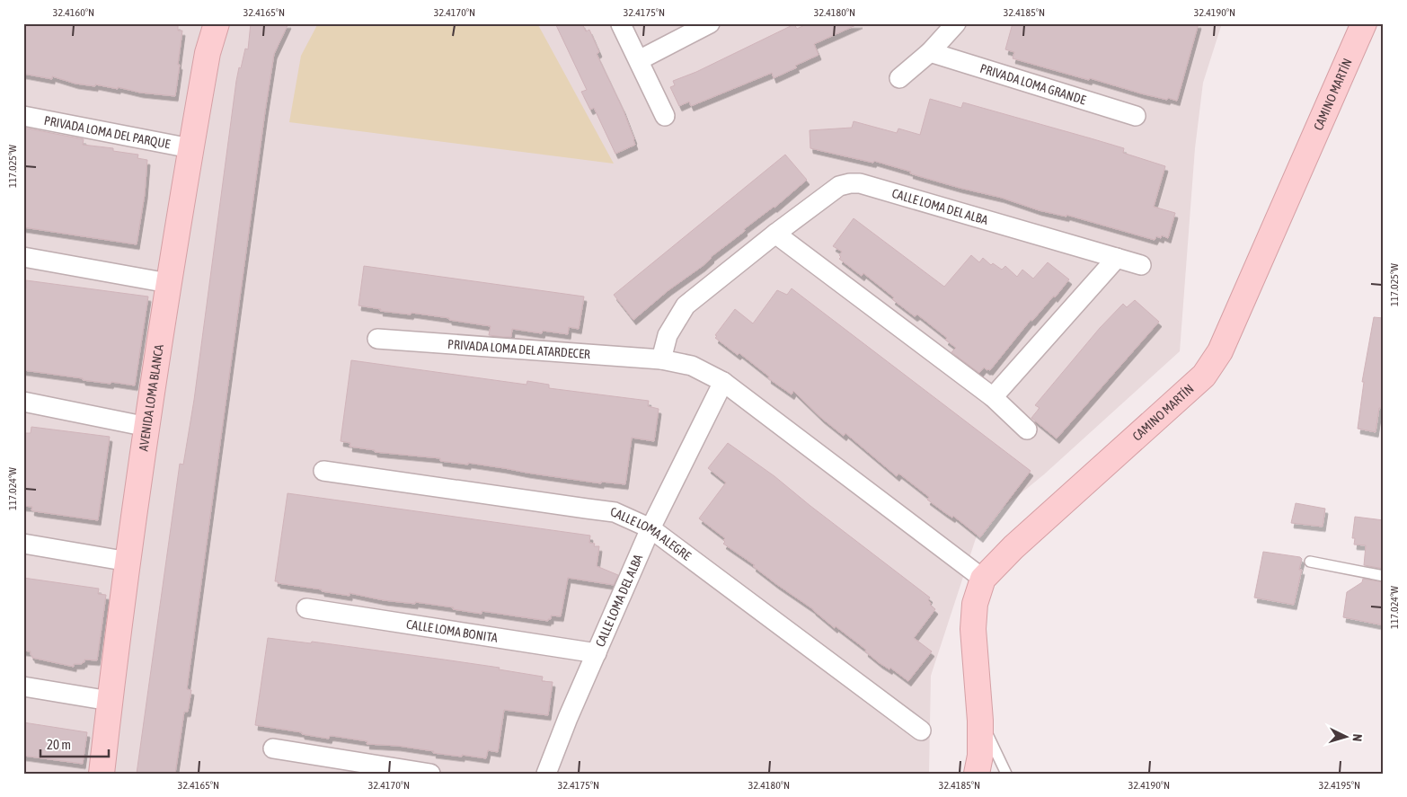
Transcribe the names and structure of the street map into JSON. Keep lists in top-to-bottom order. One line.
{"streets":{"street":["PRIVADA LOMA GRANDE","CAMINO MARTÍN","PRIVADA LOMA DEL PARQUE","CALLE LOMA DEL ALBA","PRIVADA LOMA DEL ATARDECER","AVENIDA LOMA BLANCA","CALLE LOMA ALEGRE","CALLE LOMA BONITA"]},"crossings":[["CAMINO MARTÍN","PRIVADA LOMA DEL ATARDECER"],["PRIVADA LOMA DEL PARQUE","AVENIDA LOMA BLANCA"],["CALLE LOMA DEL ALBA","PRIVADA LOMA DEL ATARDECER"],["CALLE LOMA DEL ALBA","CALLE LOMA ALEGRE"],["CALLE LOMA DEL ALBA","CALLE LOMA BONITA"]],"scale_bar":"20 m","north":"right","coordinates":["32.4160°N","32.4165°N","32.4170°N","32.4175°N","32.4180°N","32.4185°N","32.4190°N","117.025°W","117.024°W","32.4195°N"]}
